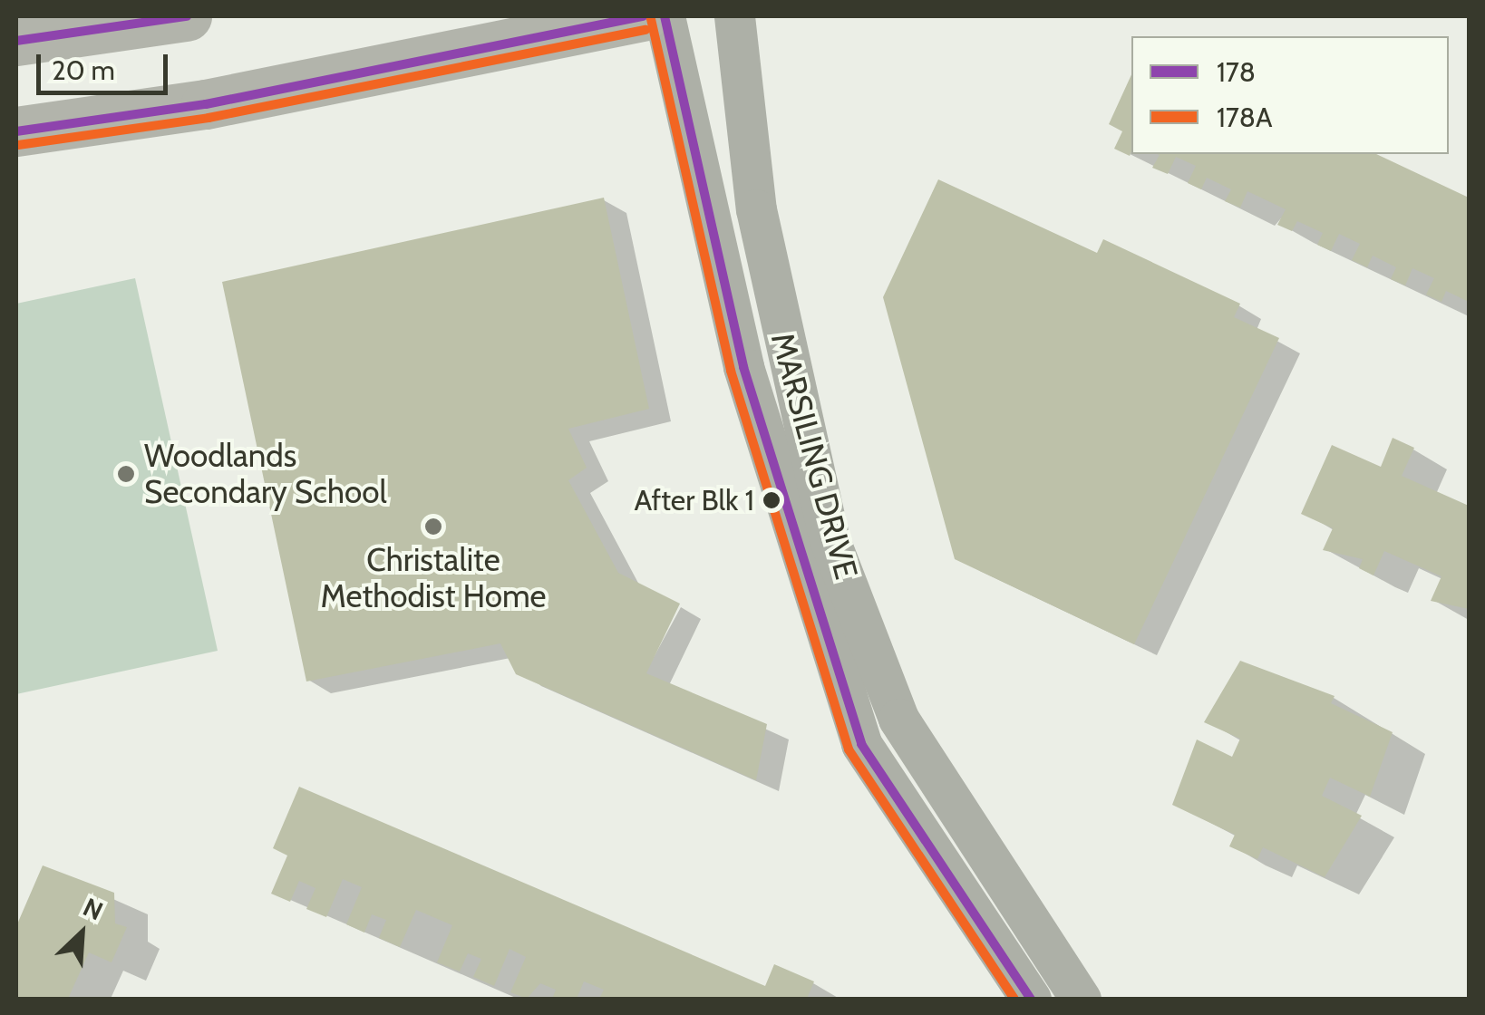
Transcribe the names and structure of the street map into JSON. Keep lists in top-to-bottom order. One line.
{"streets":{"street":["MARSILING DRIVE"]},"places":["Woodlands Secondary School","After Blk 1","Christalite Methodist Home"],"lines":["transit line 178","transit line 178A"],"legend":["178","178A"],"scale_bar":"20 m","north":"top right"}
